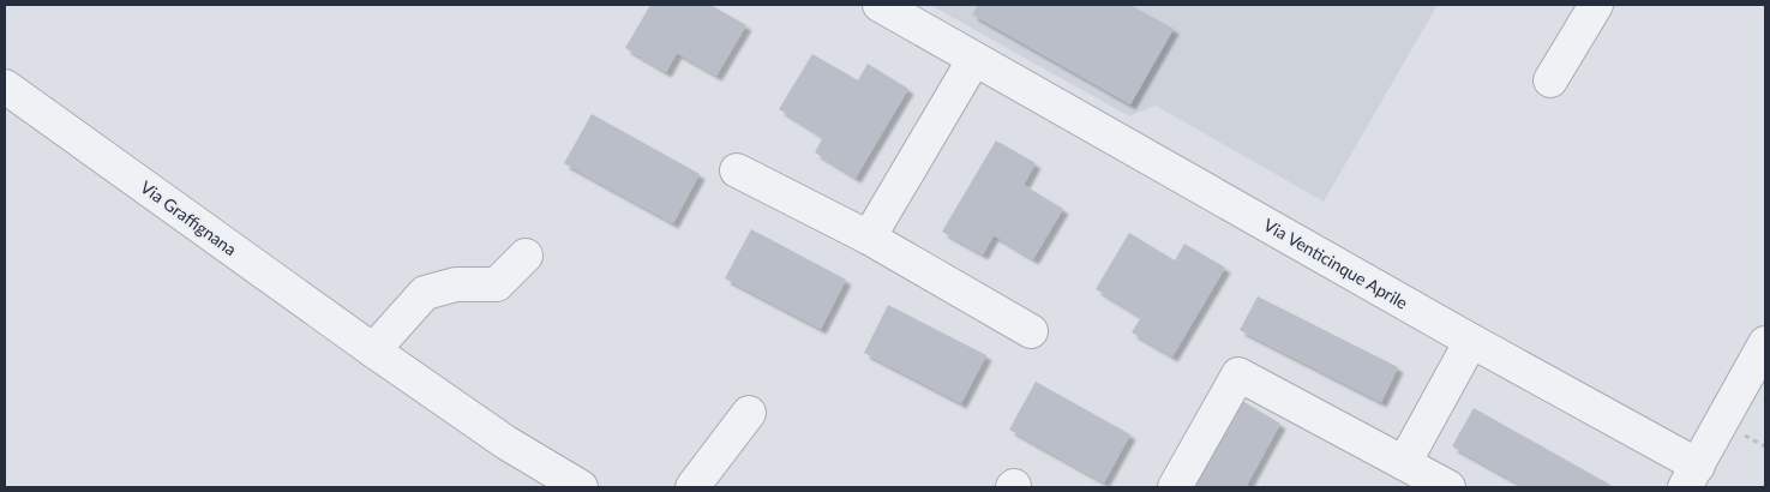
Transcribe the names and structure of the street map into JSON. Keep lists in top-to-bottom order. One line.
{"streets":{"street":["Via Graffignana","Via Venticinque Aprile"]}}
